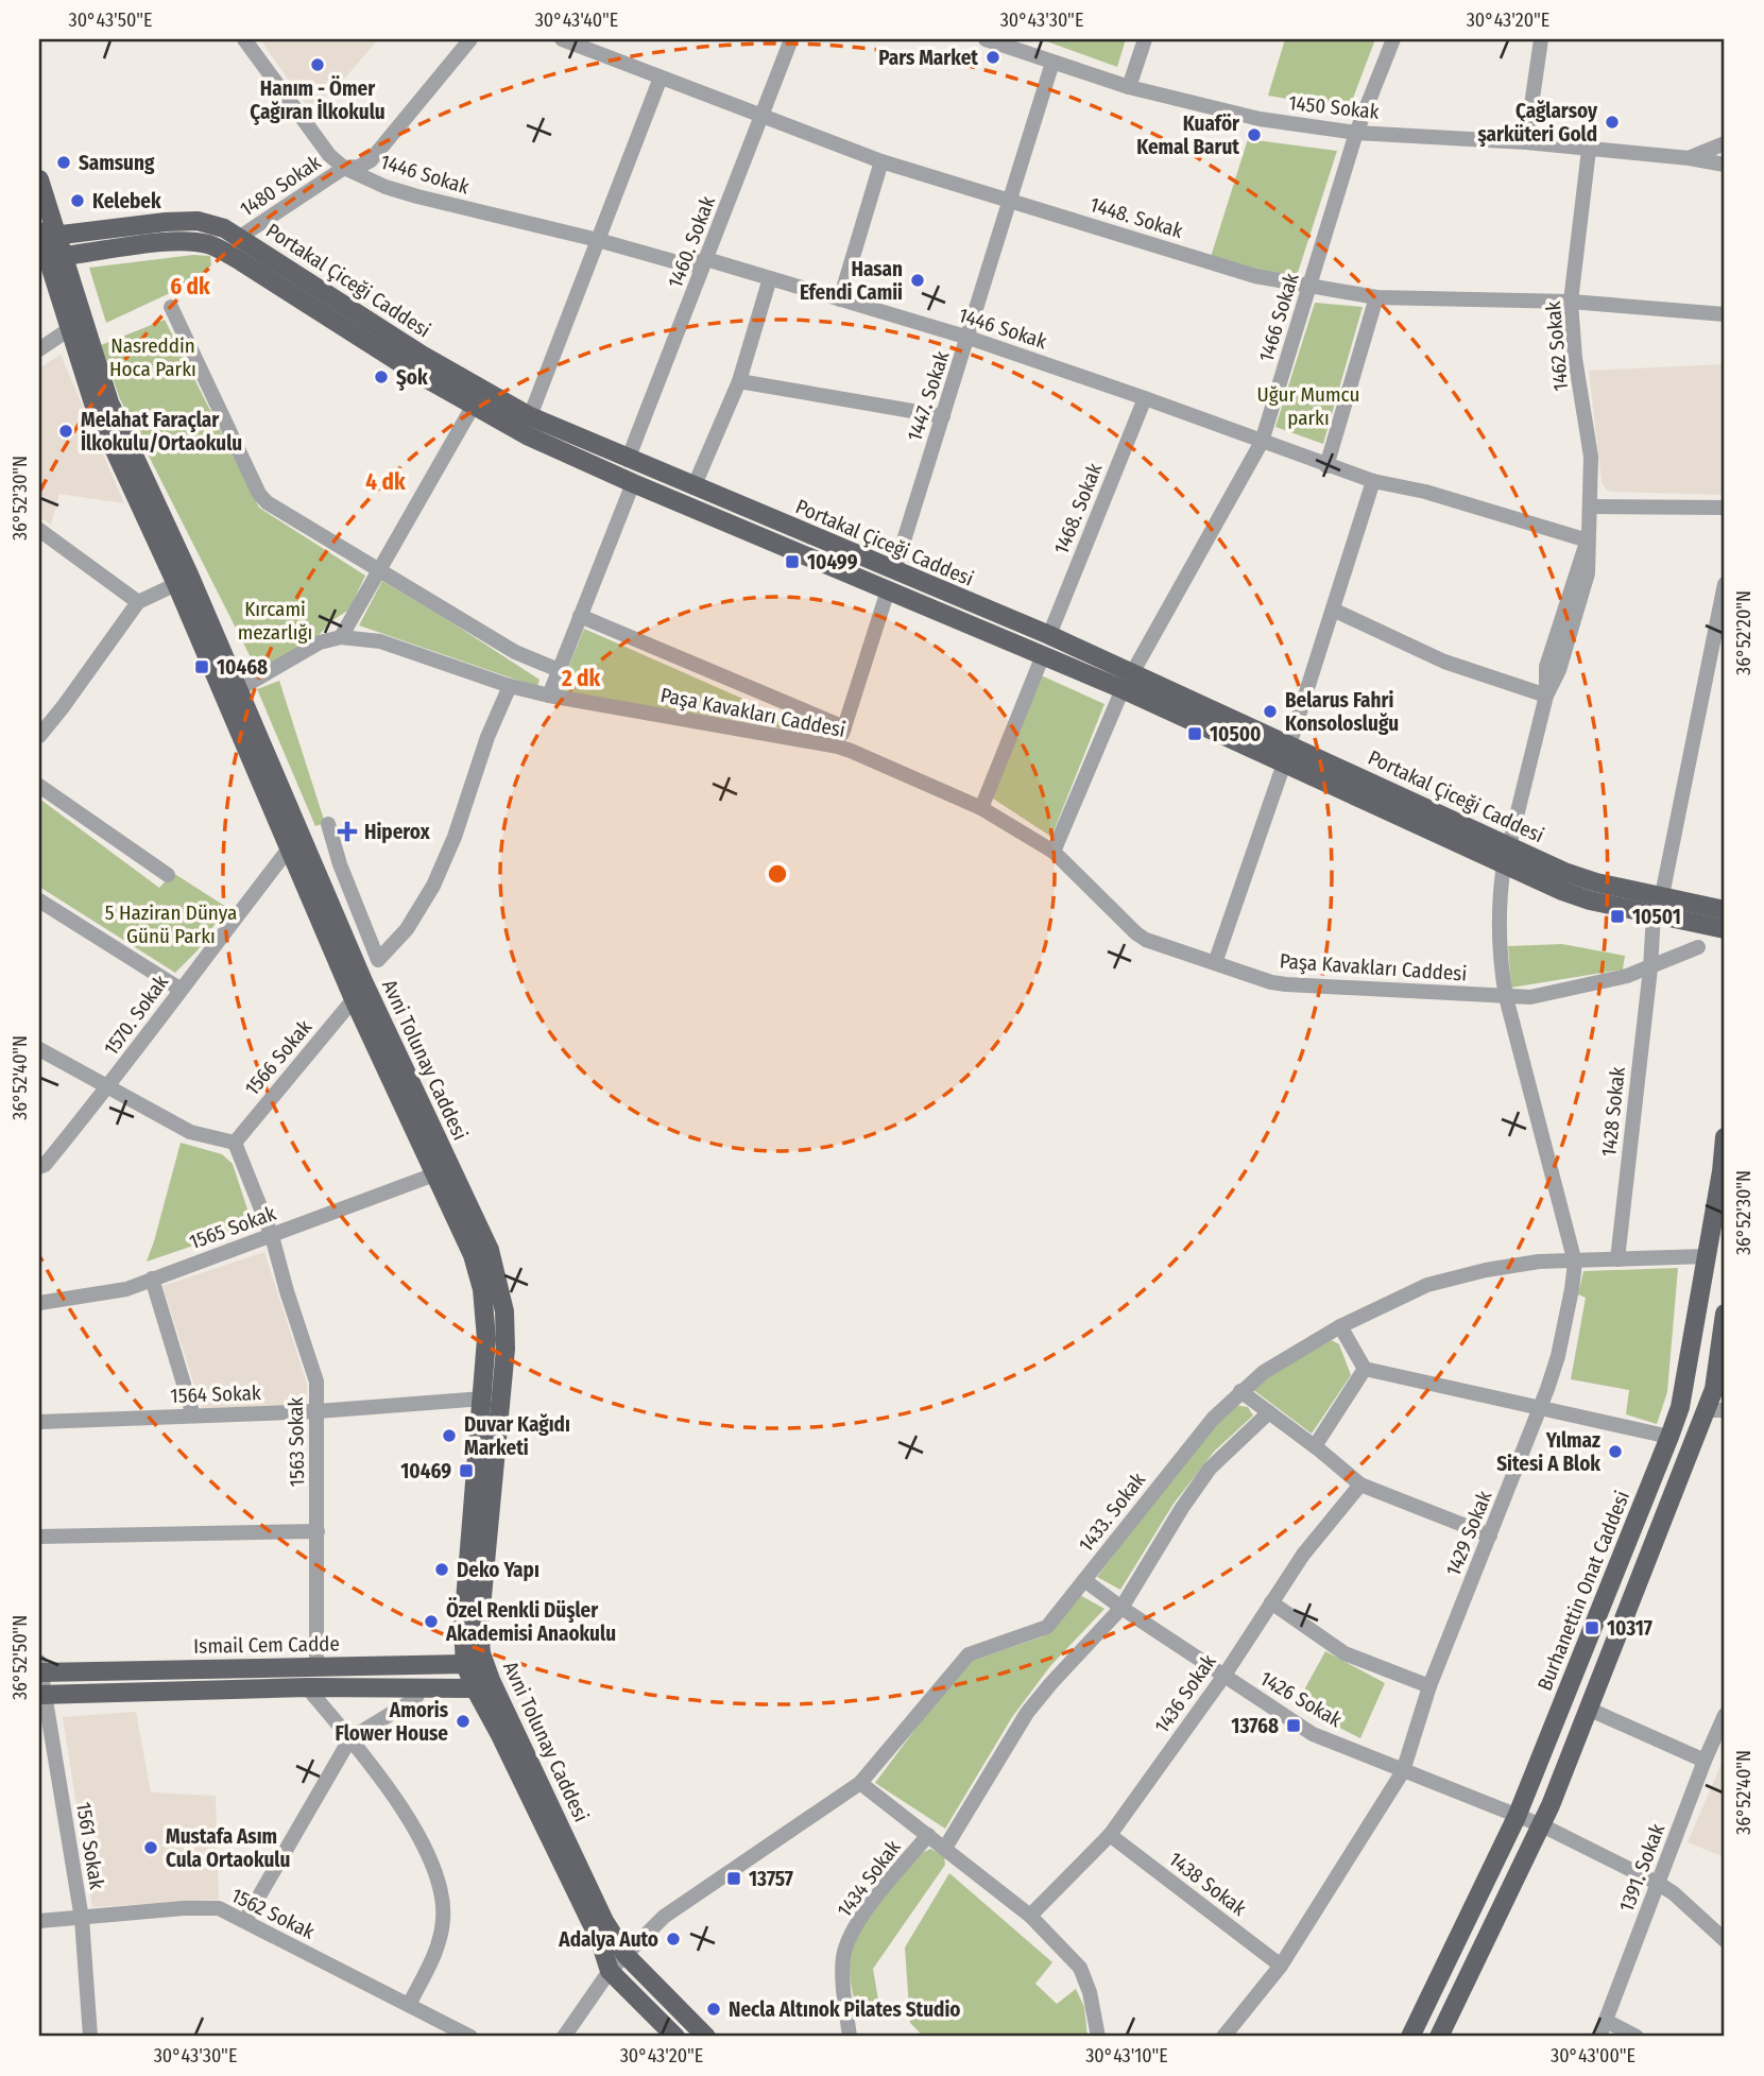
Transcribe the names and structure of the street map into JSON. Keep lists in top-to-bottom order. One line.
{"streets":{"main road":["Portakal Çiceği Caddesi","Avni Tolunay Caddesi","Burhanettin Onat Caddesi","Ismail Cem Cadde"],"street":["1450 Sokak","1446 Sokak","1480 Sokak","1448. Sokak","1460. Sokak","1466 Sokak","1462 Sokak","1447. Sokak","1468. Sokak","Paşa Kavakları Caddesi","1570. Sokak","1566 Sokak","1428 Sokak","1565 Sokak","1564 Sokak","1563 Sokak","1433. Sokak","1429 Sokak","1436 Sokak","1426 Sokak","1561 Sokak","1391. Sokak","1434 Sokak","1438 Sokak","1562 Sokak"]},"crossings":[["1450 Sokak","1466 Sokak"],["1450 Sokak","1462 Sokak"],["1450 Sokak","1447. Sokak"],["1446 Sokak","1480 Sokak"],["1446 Sokak","1460. Sokak"],["1446 Sokak","1466 Sokak"],["1446 Sokak","1462 Sokak"],["1446 Sokak","1447. Sokak"],["1446 Sokak","1468. Sokak"],["1480 Sokak","Portakal Çiceği Caddesi"],["1448. Sokak","1460. Sokak"],["1448. Sokak","1466 Sokak"],["1448. Sokak","1462 Sokak"],["1448. Sokak","1447. Sokak"],["1460. Sokak","Portakal Çiceği Caddesi"],["Portakal Çiceği Caddesi","1466 Sokak"],["Portakal Çiceği Caddesi","1462 Sokak"],["Portakal Çiceği Caddesi","1447. Sokak"],["Portakal Çiceği Caddesi","1468. Sokak"],["Portakal Çiceği Caddesi","Avni Tolunay Caddesi"],["Portakal Çiceği Caddesi","1428 Sokak"],["1466 Sokak","Paşa Kavakları Caddesi"],["1462 Sokak","Paşa Kavakları Caddesi"],["1462 Sokak","1429 Sokak"],["Paşa Kavakları Caddesi","Avni Tolunay Caddesi"],["Paşa Kavakları Caddesi","1428 Sokak"],["Paşa Kavakları Caddesi","1429 Sokak"],["1570. Sokak","Avni Tolunay Caddesi"],["1566 Sokak","Avni Tolunay Caddesi"],["1566 Sokak","1563 Sokak"],["Avni Tolunay Caddesi","1565 Sokak"],["Avni Tolunay Caddesi","1564 Sokak"],["Avni Tolunay Caddesi","1433. Sokak"],["Avni Tolunay Caddesi","Ismail Cem Cadde"],["1428 Sokak","1433. Sokak"],["1565 Sokak","1563 Sokak"],["1564 Sokak","1563 Sokak"],["1563 Sokak","Ismail Cem Cadde"],["1433. Sokak","1429 Sokak"],["1433. Sokak","Burhanettin Onat Caddesi"],["1433. Sokak","1426 Sokak"],["1429 Sokak","1426 Sokak"],["1429 Sokak","1438 Sokak"],["Burhanettin Onat Caddesi","1426 Sokak"],["Ismail Cem Cadde","1561 Sokak"],["1436 Sokak","1426 Sokak"],["1436 Sokak","1438 Sokak"],["1426 Sokak","1391. Sokak"],["1561 Sokak","1562 Sokak"]],"parks":["Nasreddin Hoca Parkı","Uğur Mumcu parkı","Kırcami mezarlığı","5 Haziran Dünya Günü Parkı"],"places":{"other":["Pars Market","Hanım - Ömer Çağıran İlkokulu","Çağlarsoy şarküteri Gold","Kuaför Kemal Barut","Samsung","Kelebek","Hasan Efendi Camii","Şok","Melahat Faraçlar İlkokulu/Ortaokulu","Belarus Fahri Konsolosluğu","Duvar Kağıdı Marketi","Yılmaz Sitesi A Blok","Deko Yapı","Özel Renkli Düşler Akademisi Anaokulu","Amoris Flower House","Mustafa Asım Cula Ortaokulu","Adalya Auto","Necla Altınok Pilates Studio"],"transit":["10499","10468","10500","10501","10469","10317","13768","13757"],"health":["Hiperox"]},"coordinates":["30°43'50\"E","30°43'40\"E","30°43'30\"E","30°43'20\"E","36°52'30\"N","36°52'20\"N","36°52'40\"N","36°52'50\"N","30°43'10\"E","30°43'00\"E"],"rings":["6 dk","4 dk","2 dk"]}
